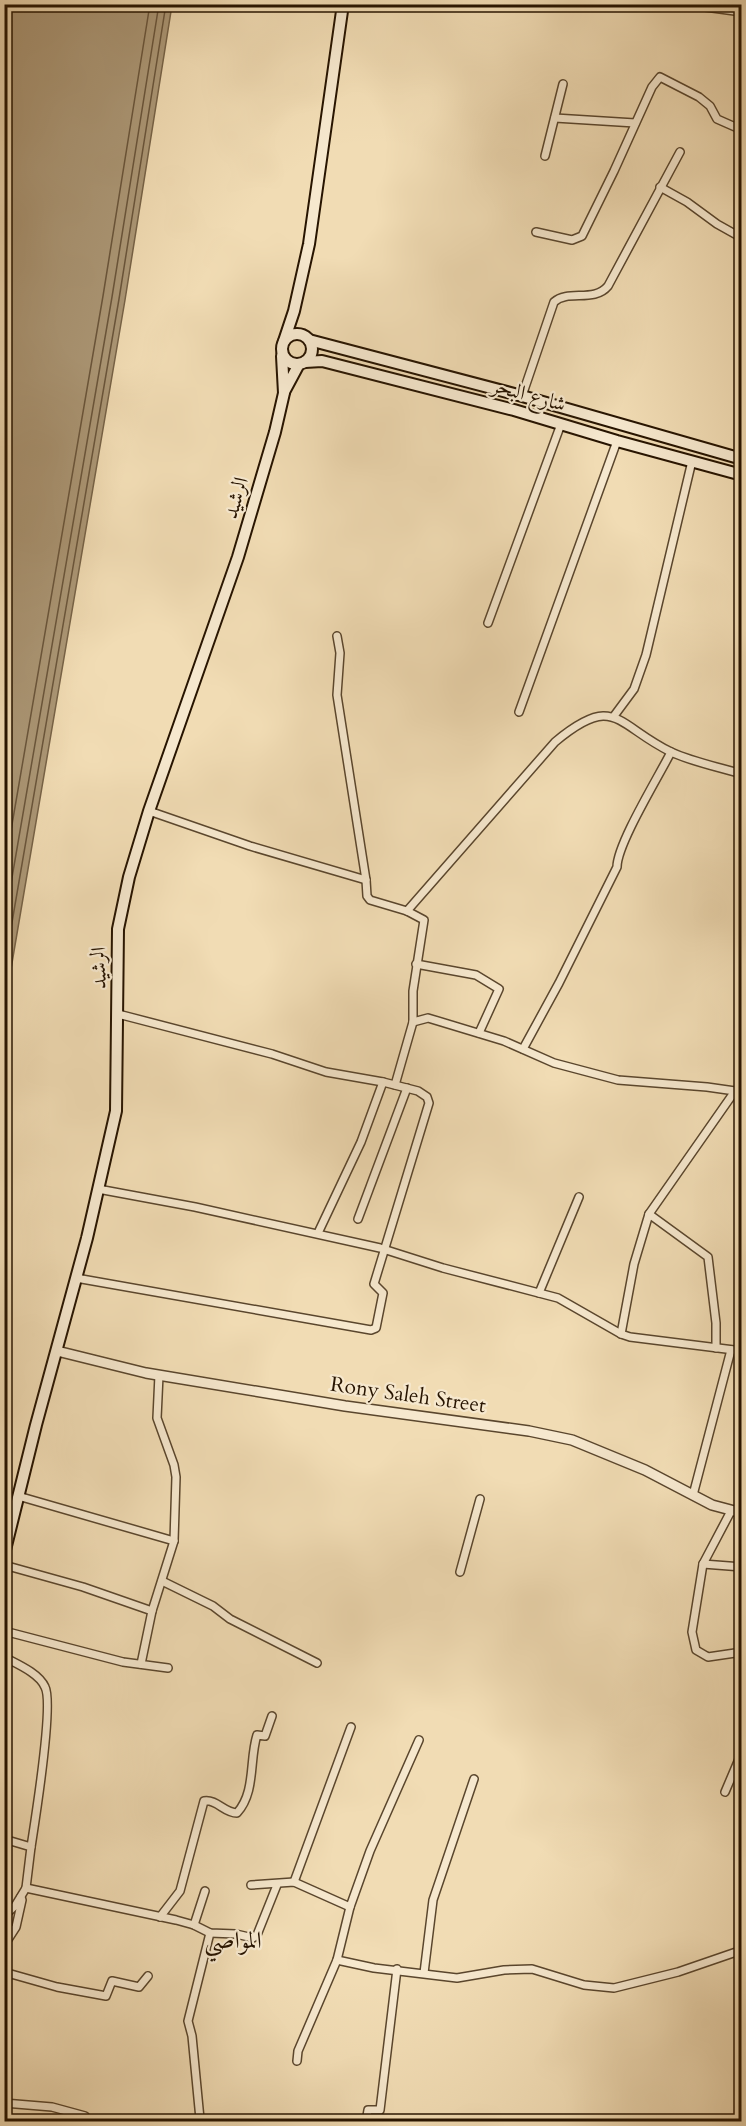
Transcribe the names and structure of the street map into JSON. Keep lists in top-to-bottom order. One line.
{"streets":{"main road":["شارع البحر","الرشيد"],"street":["Rony Saleh Street"]},"crossings":[["شارع البحر","الرشيد"],["الرشيد","Rony Saleh Street"]],"districts":["المواصي"]}
